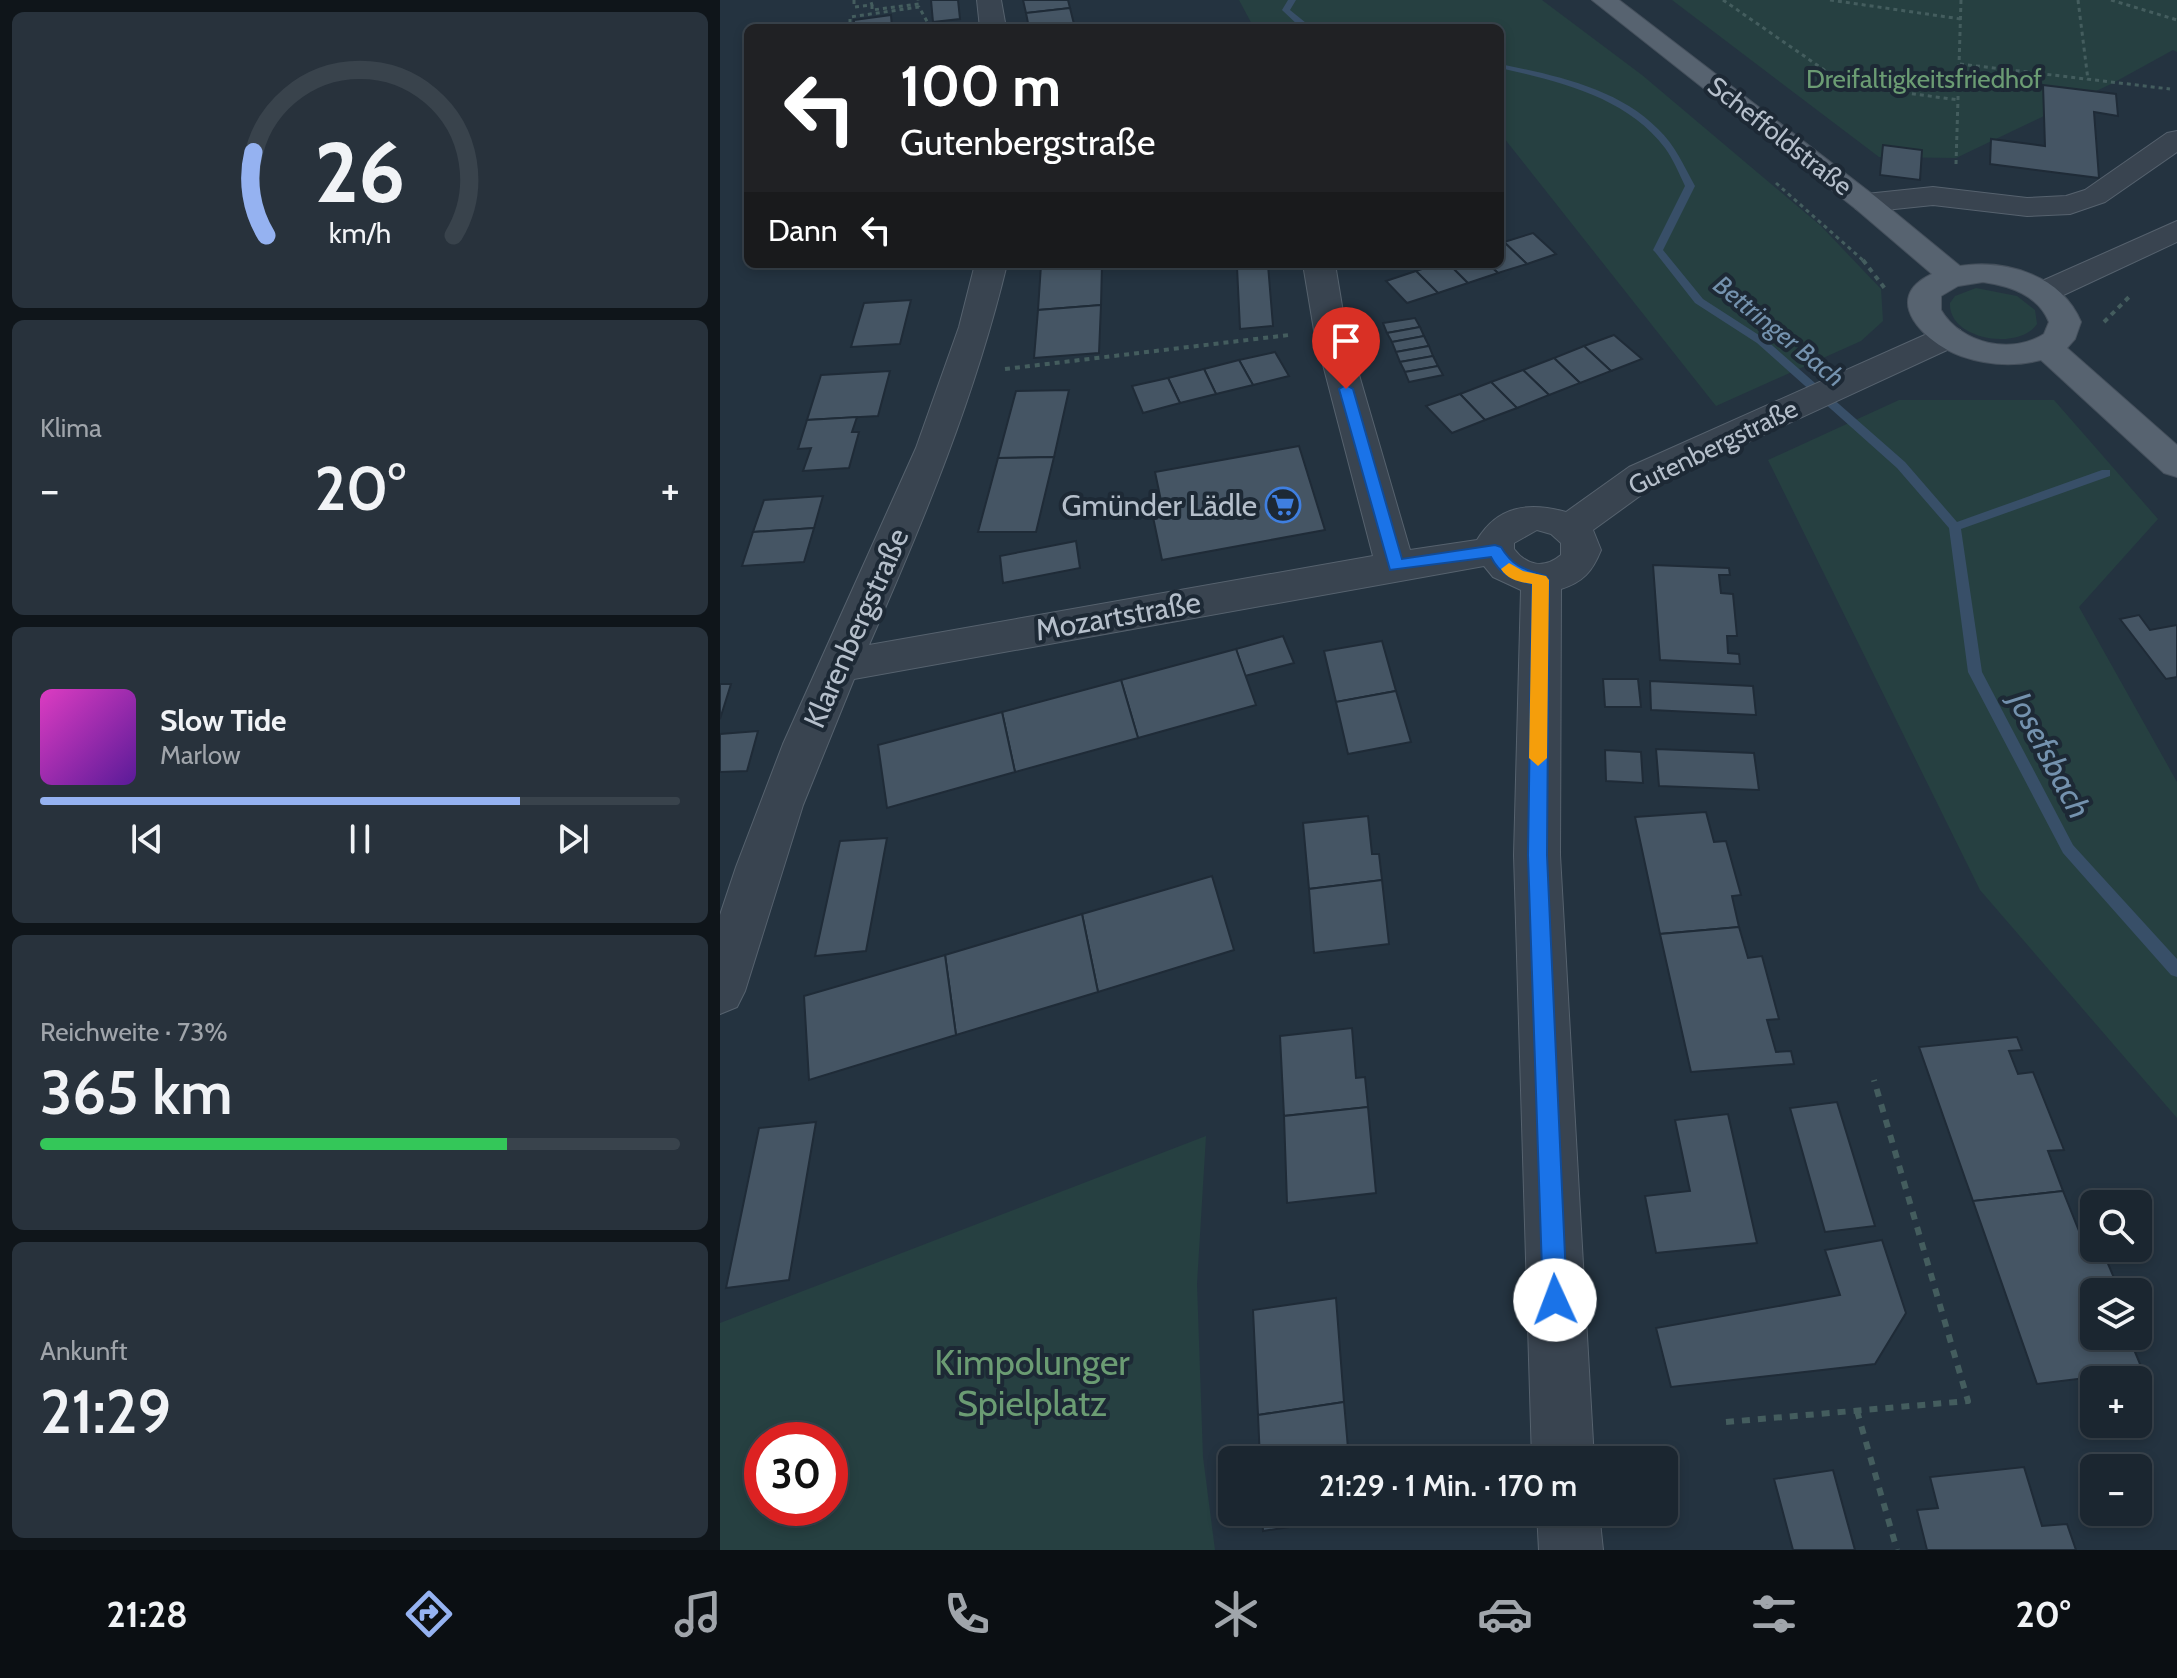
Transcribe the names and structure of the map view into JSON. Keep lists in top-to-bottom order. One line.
{"streets":{"main road":["Scheffoldstraße"],"street":["Gutenbergstraße","Mozartstraße","Klarenbergstraße"]},"crossings":[["Gutenbergstraße","Mozartstraße"],["Mozartstraße","Klarenbergstraße"]],"water":["Bettringer Bach","Josefsbach"],"parks":["Dreifaltigkeitsfriedhof","Kimpolunger Spielplatz"],"places":{"supermarket":["Gmünder Lädle"]},"page":{"turn":["100 m","Gutenbergstraße"],"then":"Dann","tile":["Klima",["Reichweite · 73%","365 km"],["Ankunft","21:29"]],"heat":["−","20°","+"],"song":["Slow Tide","Marlow"],"map_buttons":["+","−"],"limit":"30","trip":"21:29 · 1 Min. · 170 m","tabs":["21:28","20°"],"gauge":["26","km/h"]}}
